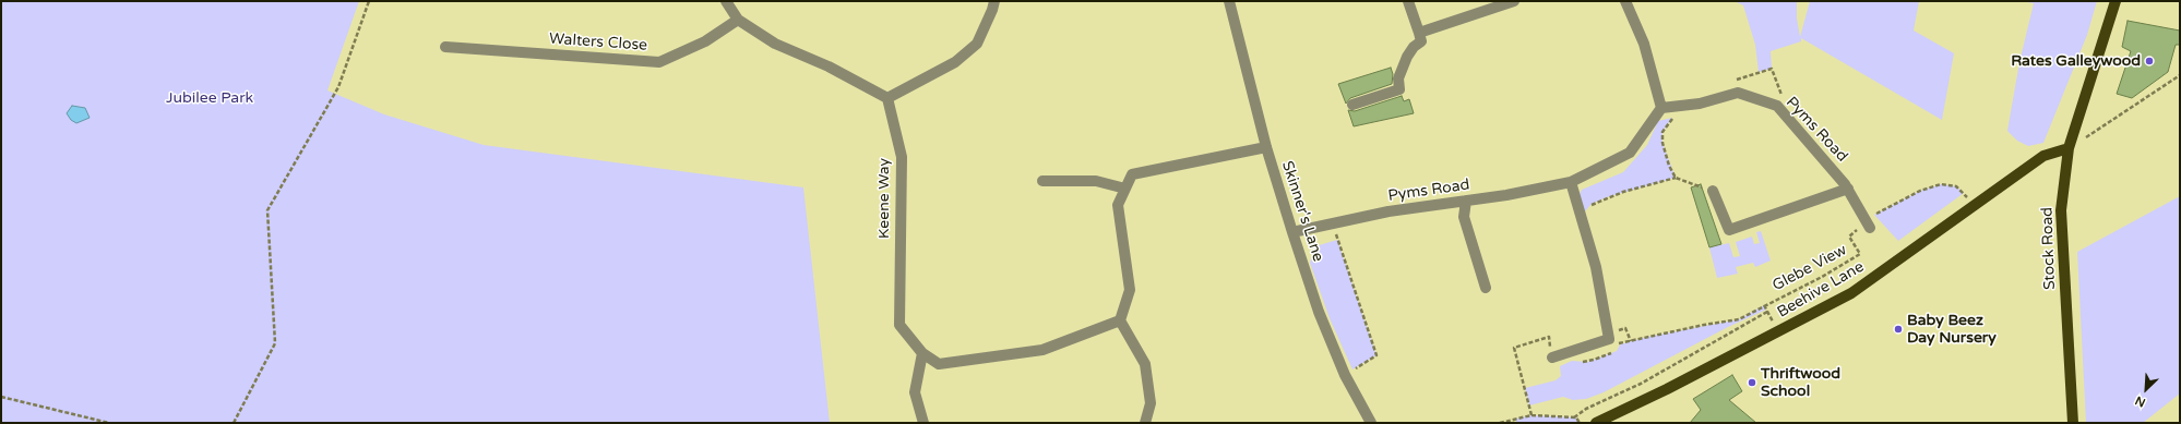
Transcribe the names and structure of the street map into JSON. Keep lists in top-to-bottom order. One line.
{"streets":{"main road":["Stock Road","Beehive Lane"],"street":["Walters Close","Pyms Road","Keene Way","Skinner's Lane"],"path":["Glebe View"]},"crossings":[["Pyms Road","Skinner's Lane"],["Pyms Road","Glebe View"],["Stock Road","Beehive Lane"],["Glebe View","Beehive Lane"]],"parks":["Jubilee Park"],"places":["Rates Galleywood","Baby Beez Day Nursery","Thriftwood School"],"north":"bottom left"}
